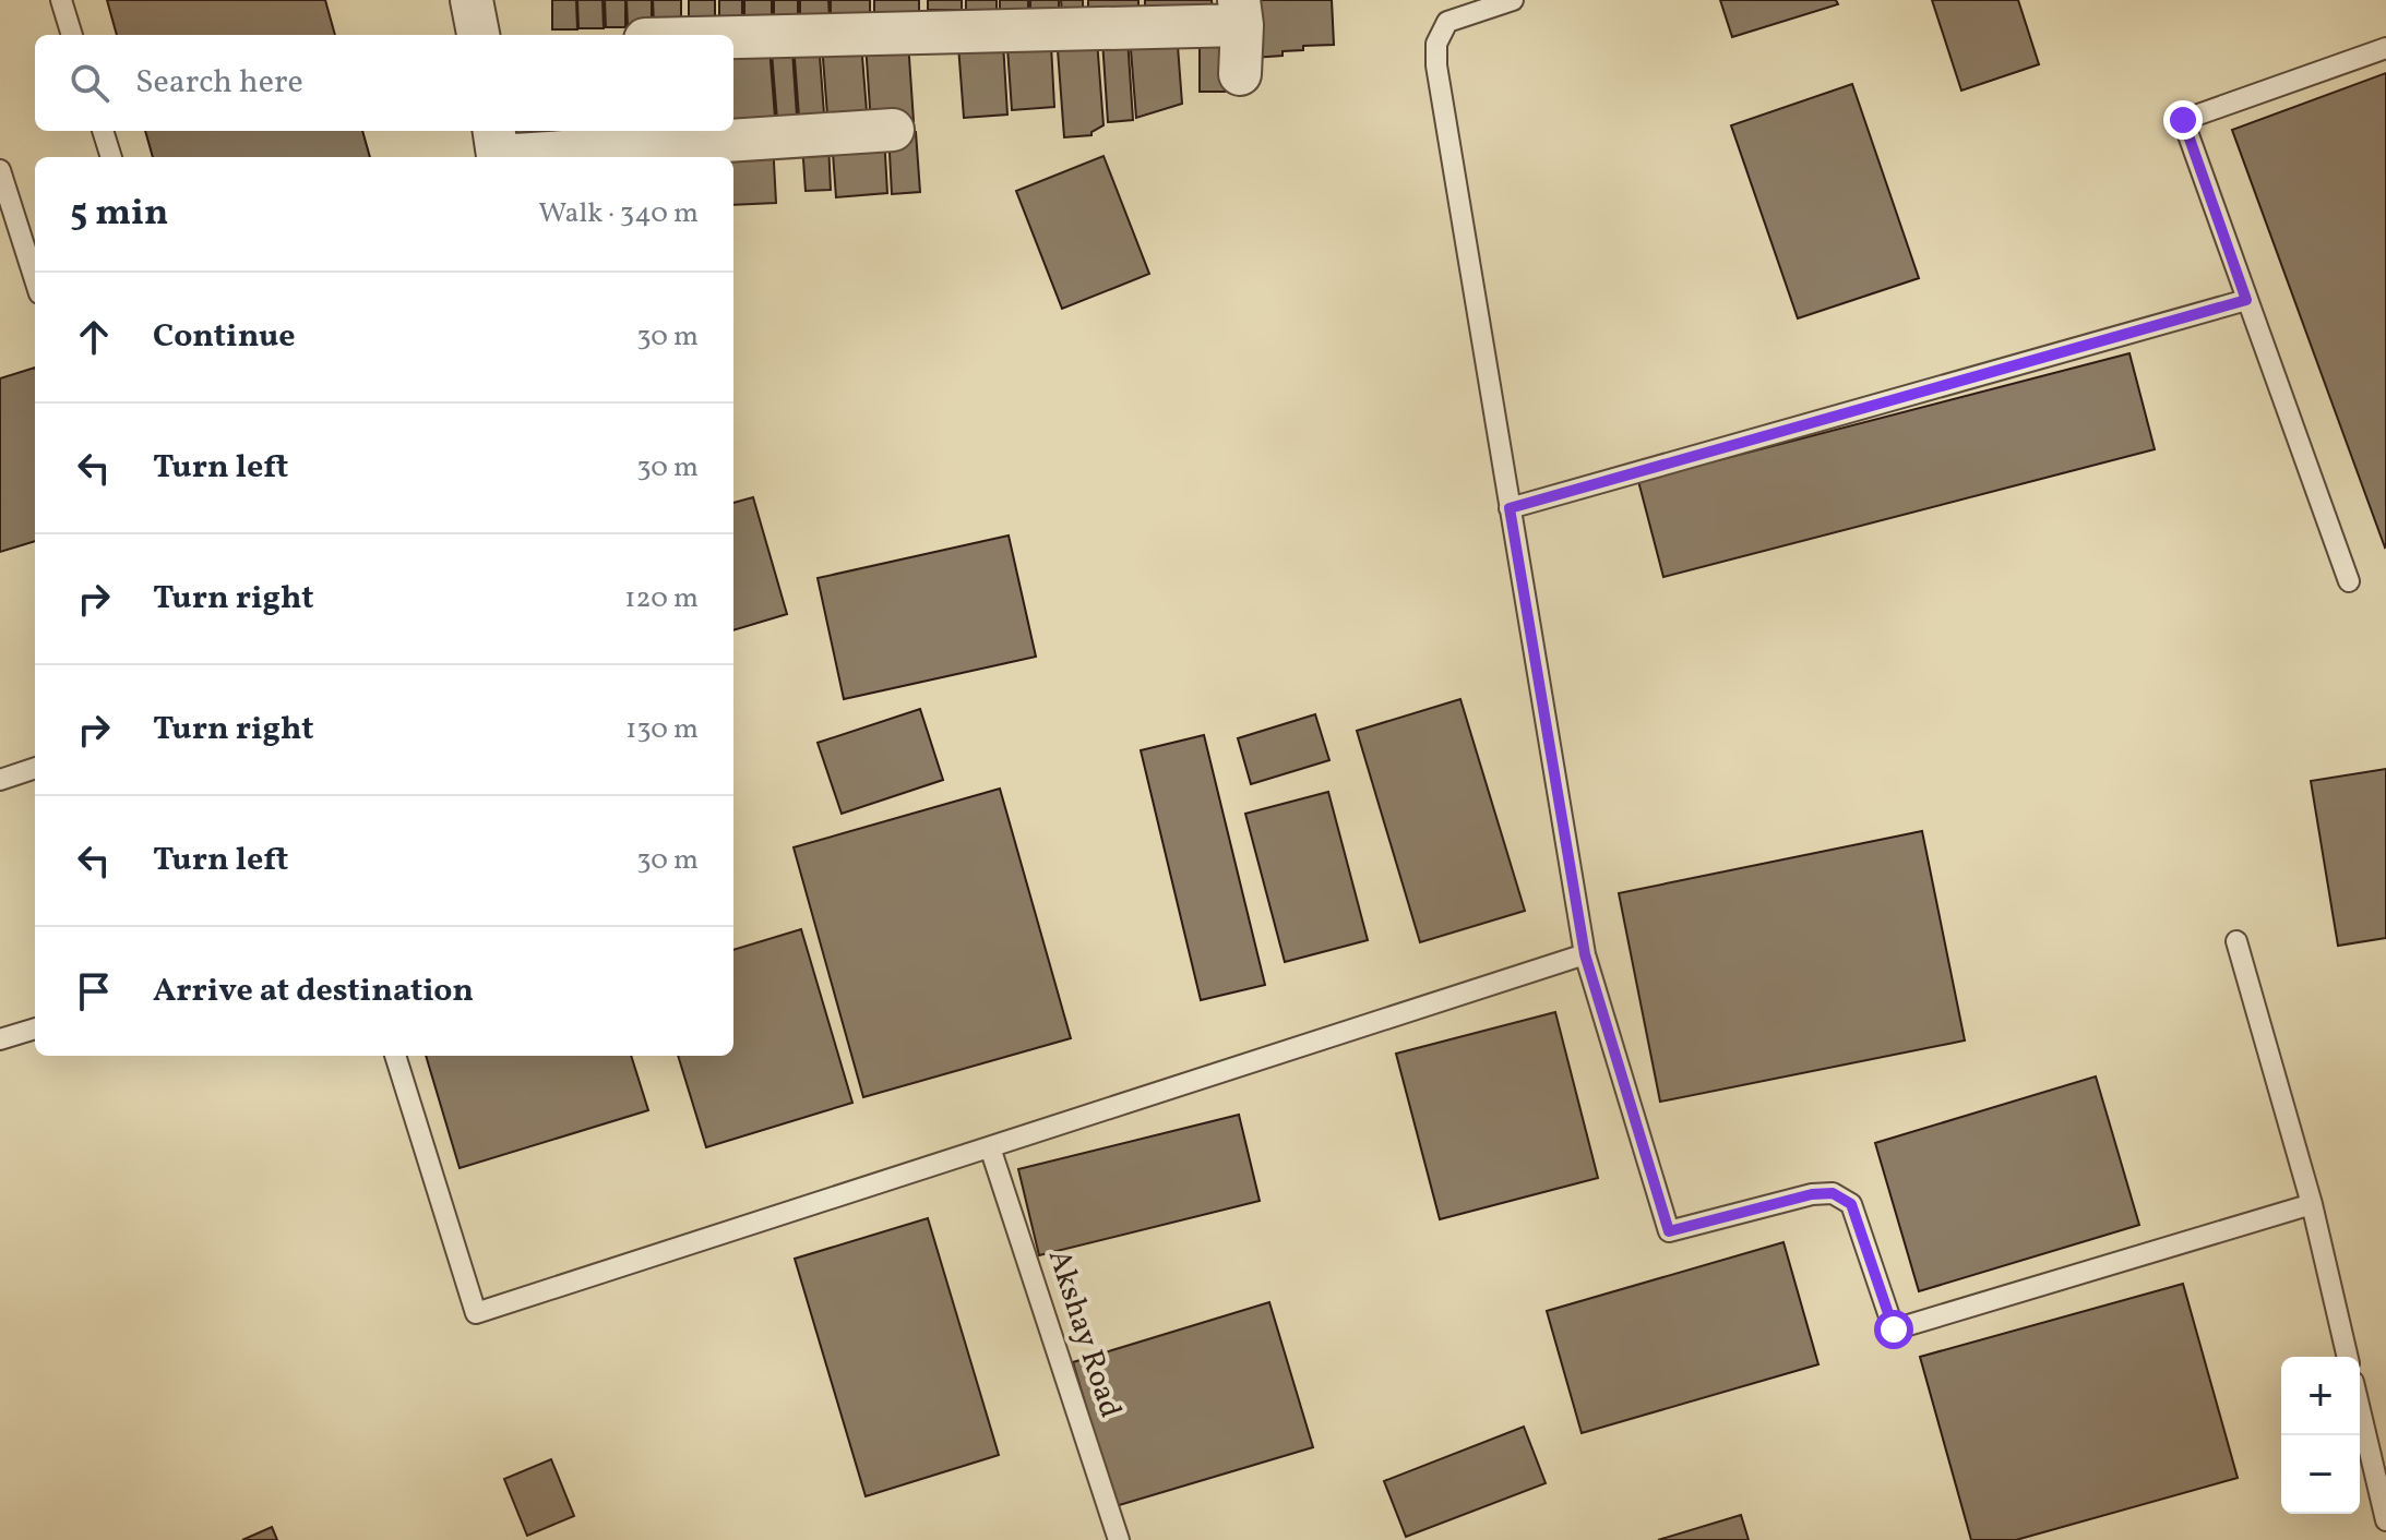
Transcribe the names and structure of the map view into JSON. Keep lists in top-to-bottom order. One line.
{"streets":{"lane":["Akshay Road"]},"page":{"search":"Search here","heading":["5 min","Walk · 340 m"],"list":[["Continue","30 m"],["Turn left","30 m"],["Turn right","120 m"],["Turn right","130 m"],["Turn left","30 m"],"Arrive at destination"],"map_buttons":["+","−"]}}
